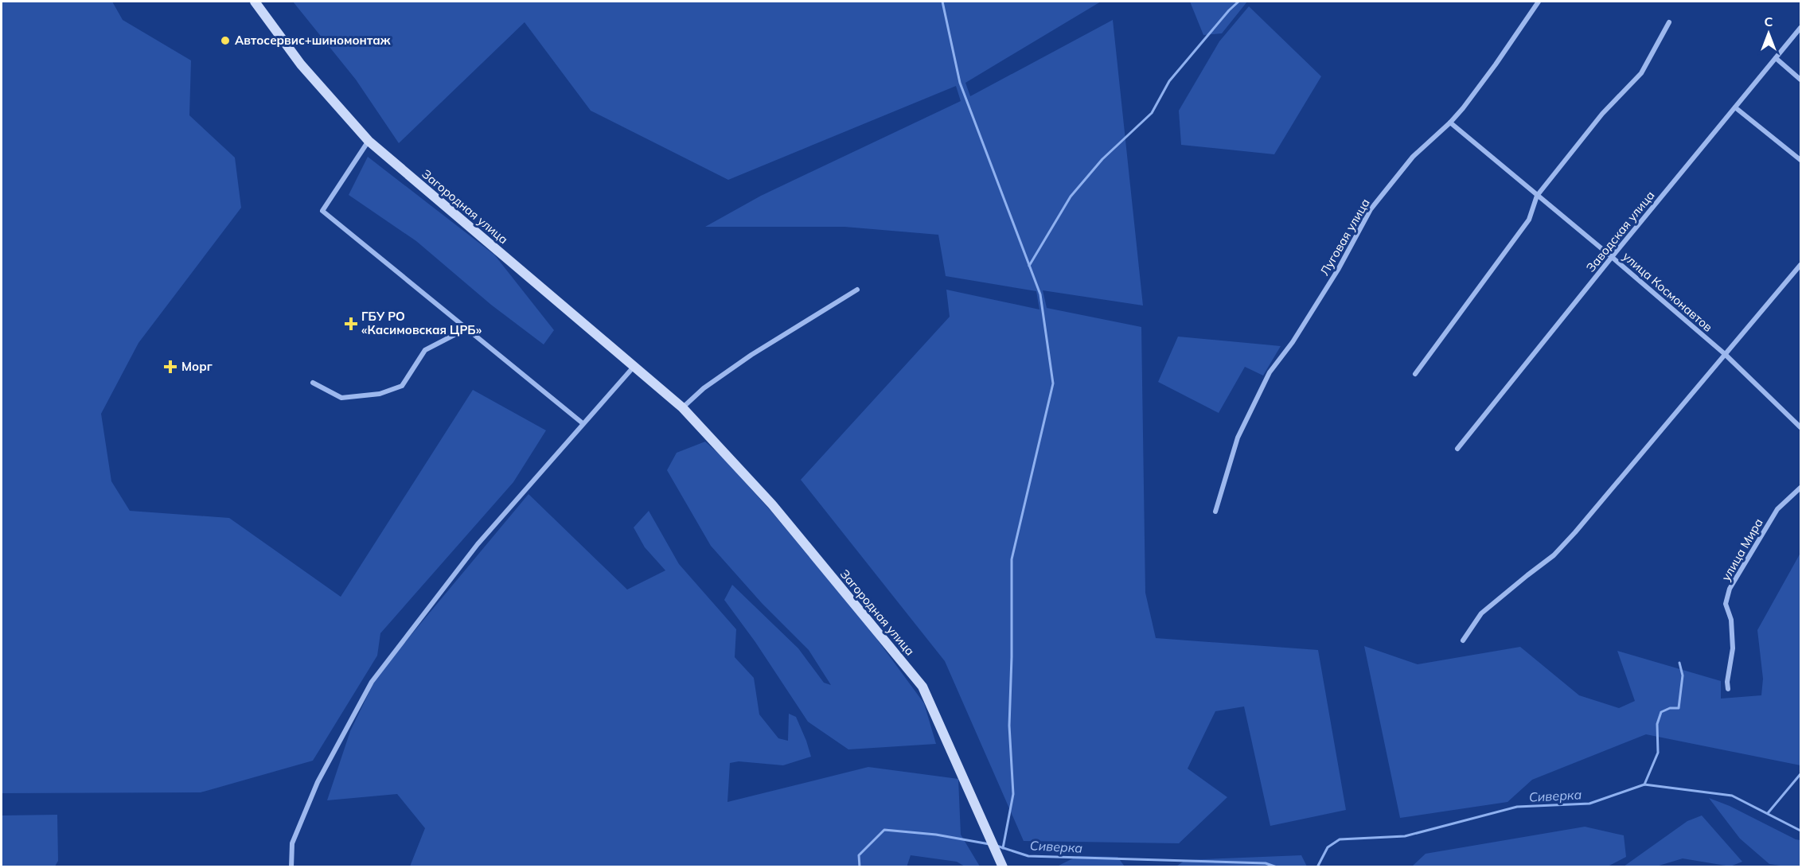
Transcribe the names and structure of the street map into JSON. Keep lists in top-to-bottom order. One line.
{"streets":{"main road":["Загородная улица"],"street":["Заводская улица","Луговая улица","улица Космонавтов","улица Мира"]},"crossings":[["Заводская улица","улица Космонавтов"],["Луговая улица","улица Космонавтов"]],"water":["Сиверка"],"places":{"other":["Автосервис+шиномонтаж"],"health":["ГБУ РО «Касимовская ЦРБ»","Морг"]},"north":"top"}
